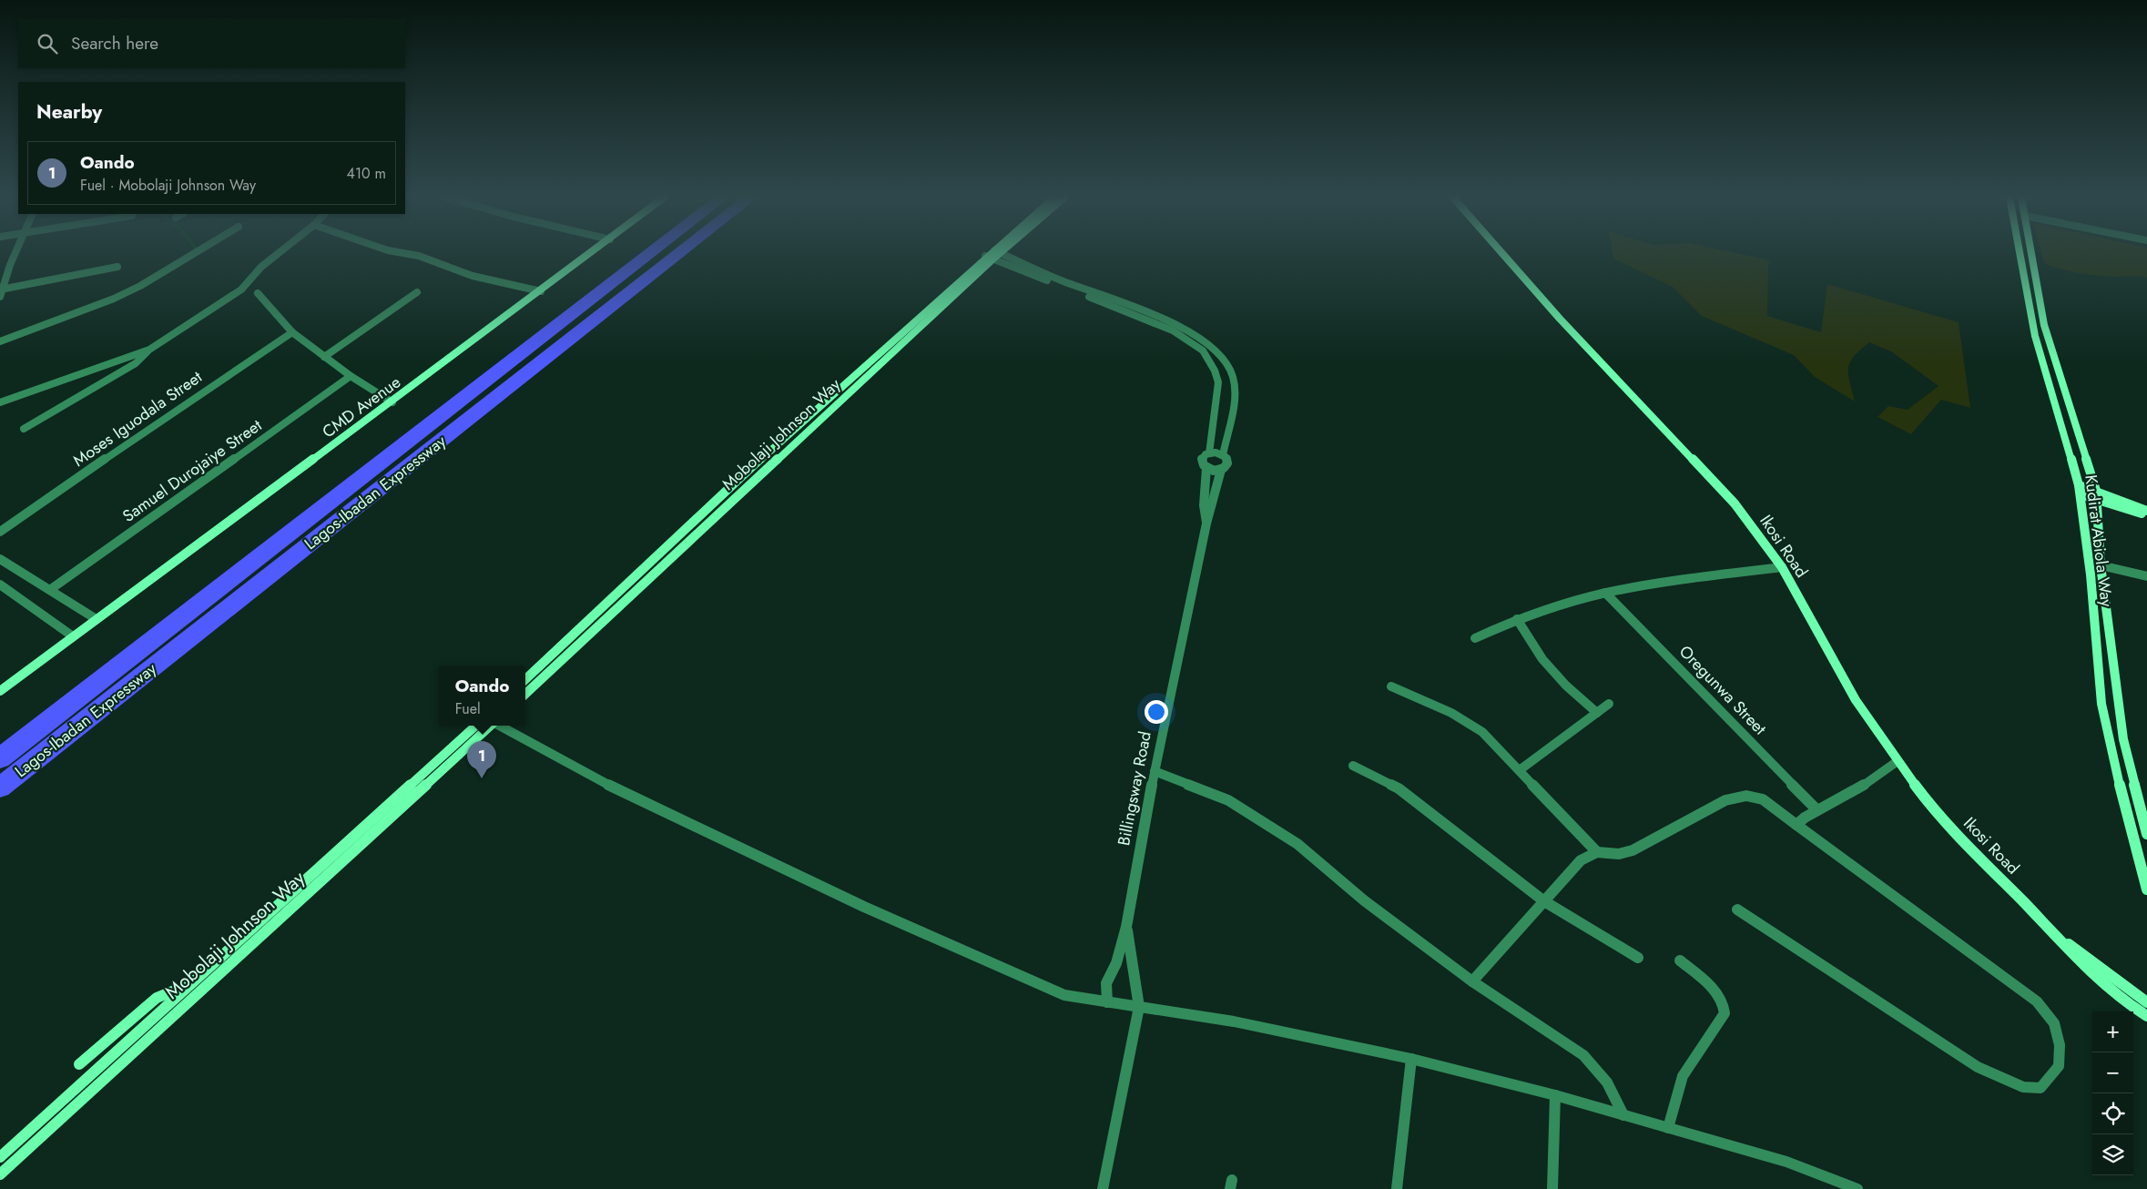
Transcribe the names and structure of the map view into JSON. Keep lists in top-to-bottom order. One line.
{"streets":{"highway":["Lagos-Ibadan Expressway"],"street":["CMD Avenue","Moses Iguodala Street","Mobolaji Johnson Way","Samuel Durojaiye Street","Kudirat Abiola Way","Ikosi Road","Oregunwa Street","Billingsway Road"]},"page":{"search":"Search here","heading":"Nearby","list":[{"mark":"1","name":"Oando","note":"Fuel · Mobolaji Johnson Way","value":"410 m"}],"popup":["Oando","Fuel"],"pins":"1","map_buttons":["+","−"]}}
